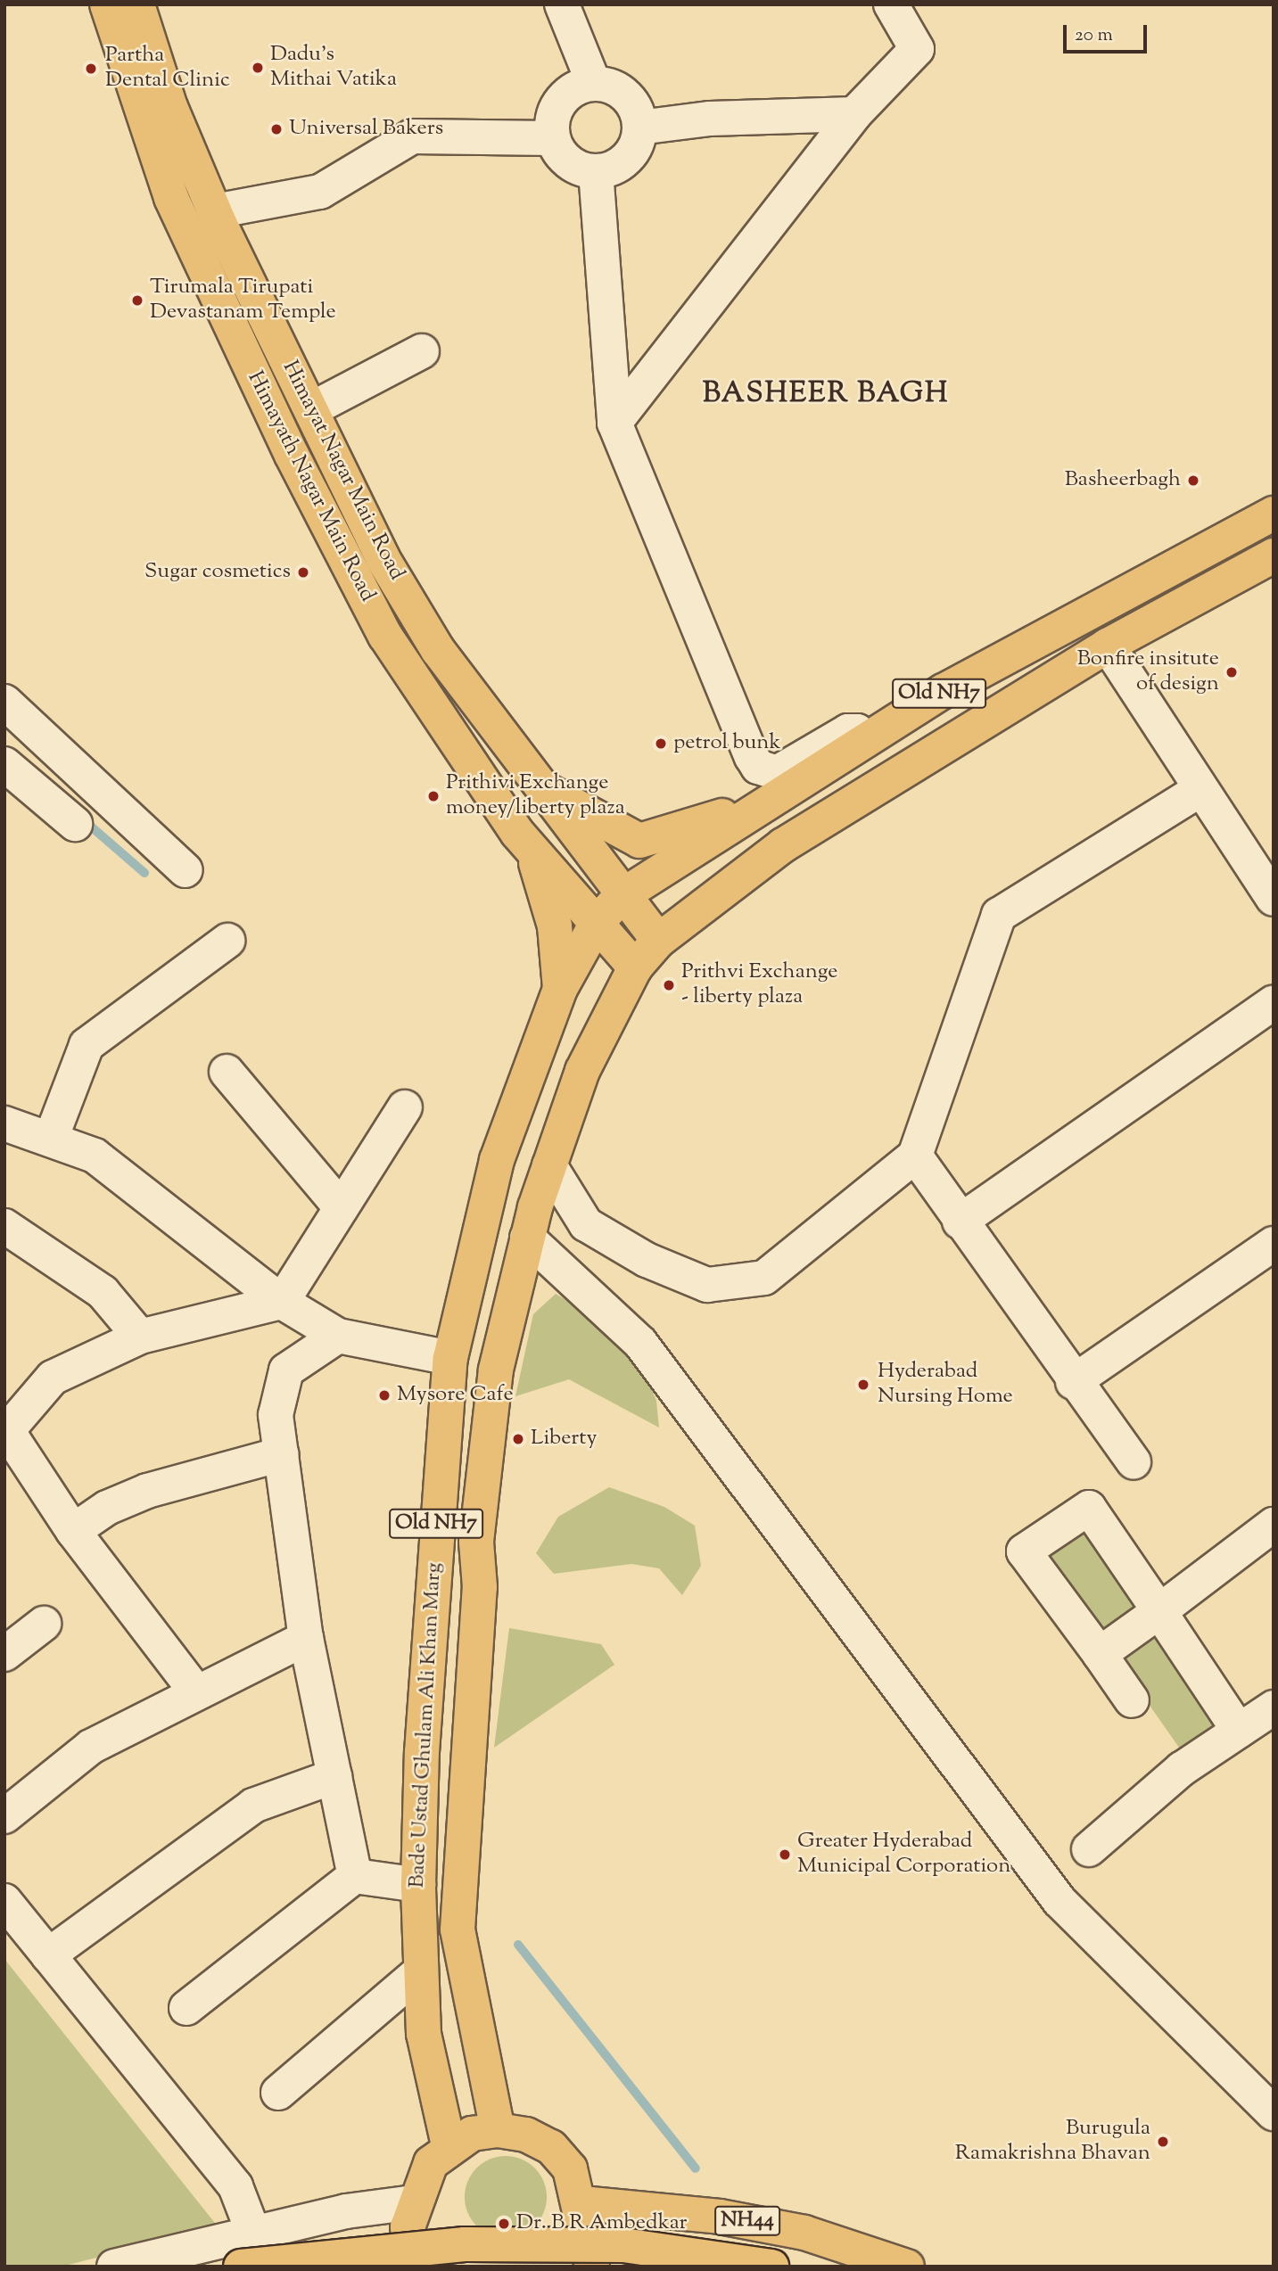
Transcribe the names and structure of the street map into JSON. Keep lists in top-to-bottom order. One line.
{"streets":{"main road":["Himayat Nagar Main Road","Himayath Nagar Main Road","Old NH7","Bade Ustad Ghulam Ali Khan Marg","NH44"]},"crossings":[["Himayat Nagar Main Road","Bade Ustad Ghulam Ali Khan Marg"],["Himayath Nagar Main Road","Bade Ustad Ghulam Ali Khan Marg"]],"districts":["BASHEER BAGH"],"places":["Dadu's Mithai Vatika","Partha Dental Clinic","Universal Bakers","Tirumala Tirupati Devastanam Temple","Basheerbagh","Sugar cosmetics","Bonfire insitute of design","petrol bunk","Prithivi Exchange money/liberty plaza","Prithvi Exchange - liberty plaza","Hyderabad Nursing Home","Mysore Cafe","Liberty","Greater Hyderabad Municipal Corporation","Burugula Ramakrishna Bhavan","Dr. B R Ambedkar"],"scale_bar":"20 m"}
